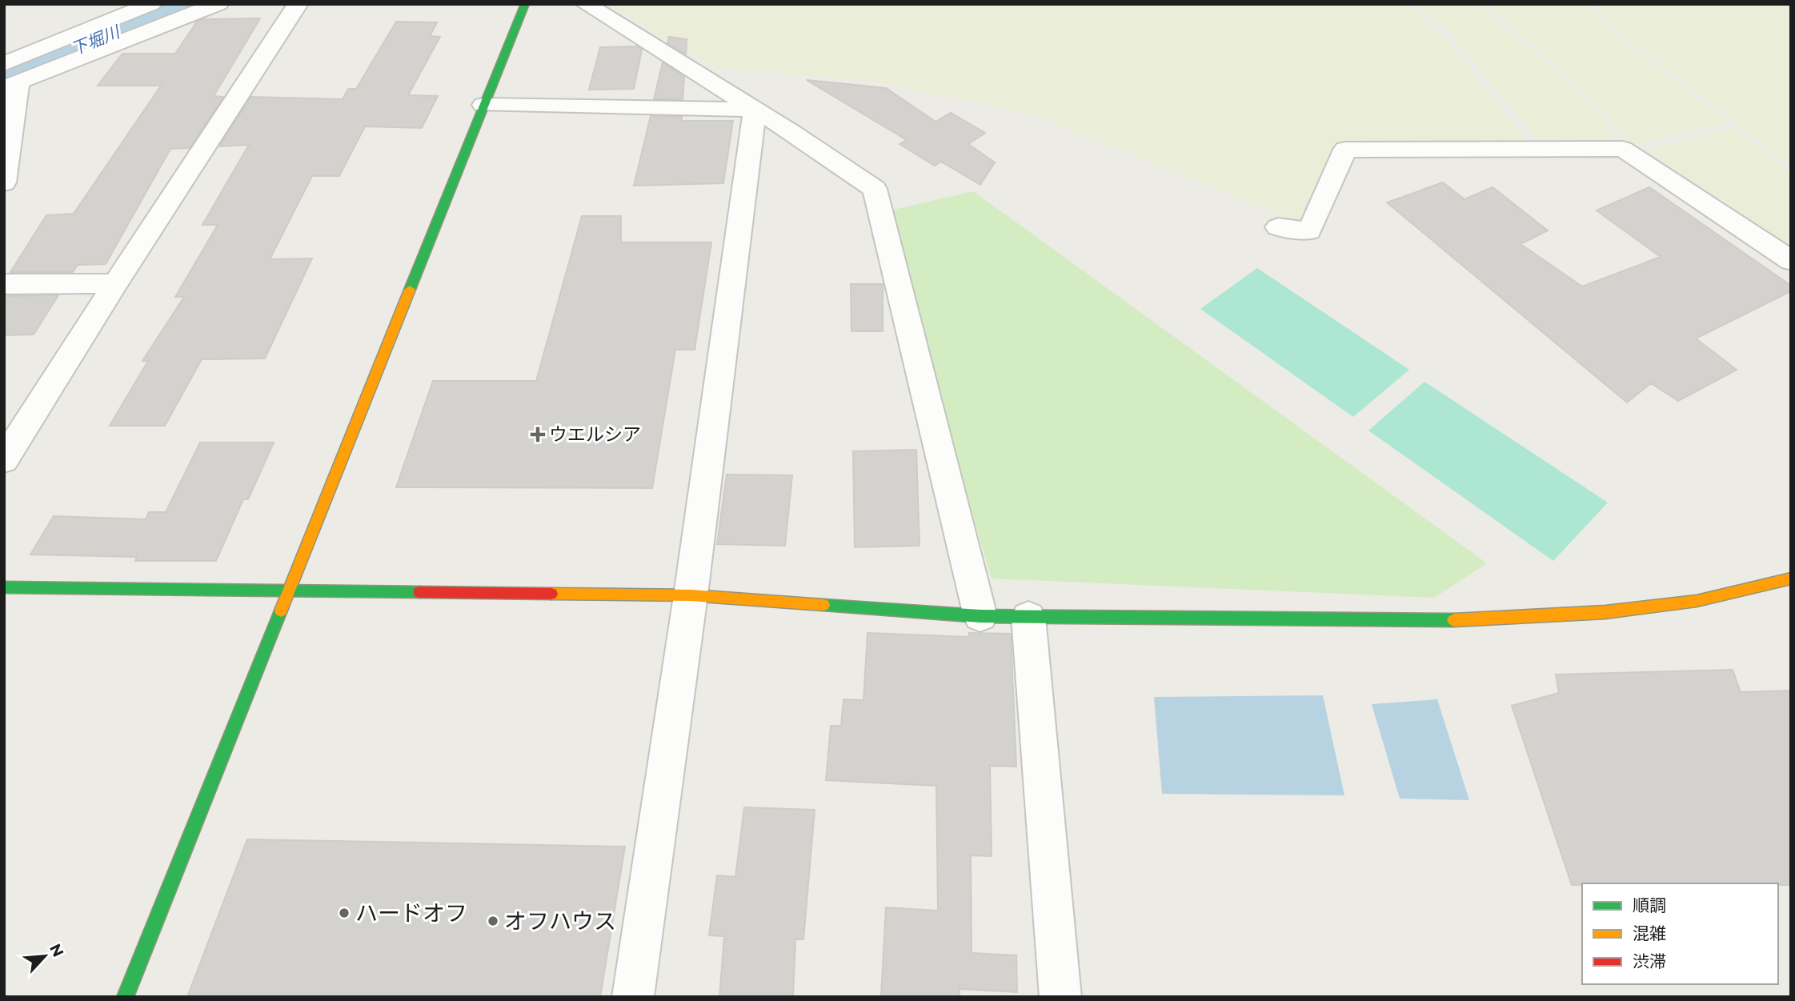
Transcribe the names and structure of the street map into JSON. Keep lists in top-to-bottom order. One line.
{"water":["下堀川"],"places":{"health":["ウエルシア"],"other":["ハードオフ","オフハウス"]},"legend":["順調","混雑","渋滞"],"north":"top right"}
